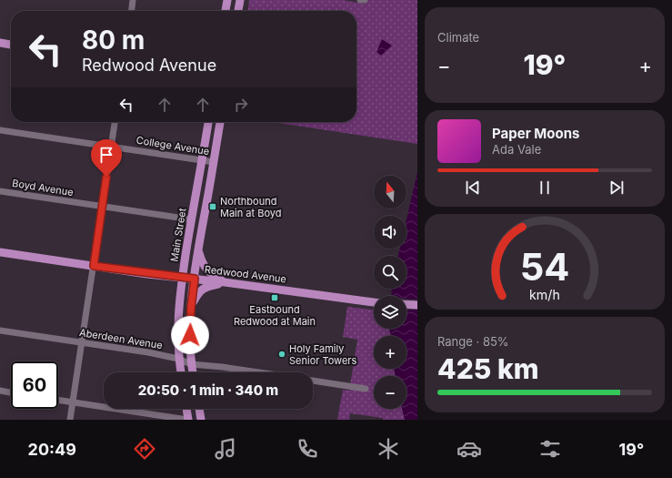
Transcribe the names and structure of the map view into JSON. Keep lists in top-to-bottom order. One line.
{"streets":{"main road":["Main Street","Redwood Avenue"],"street":["College Avenue","Boyd Avenue","Aberdeen Avenue"]},"crossings":[["College Avenue","Main Street"],["Boyd Avenue","Main Street"],["Main Street","Redwood Avenue"],["Main Street","Aberdeen Avenue"]],"places":{"transit":["Northbound Main at Boyd","Eastbound Redwood at Main"],"other":["Holy Family Senior Towers"]},"north":"top","page":{"tile":["Climate",["Range · 85%","425 km"]],"turn":["80 m","Redwood Avenue"],"heat":["−","19°","+"],"song":["Paper Moons","Ada Vale"],"map_buttons":["+","−"],"limit":"60","trip":"20:50 · 1 min · 340 m","tabs":["20:49","19°"],"gauge":["54","km/h"]}}
